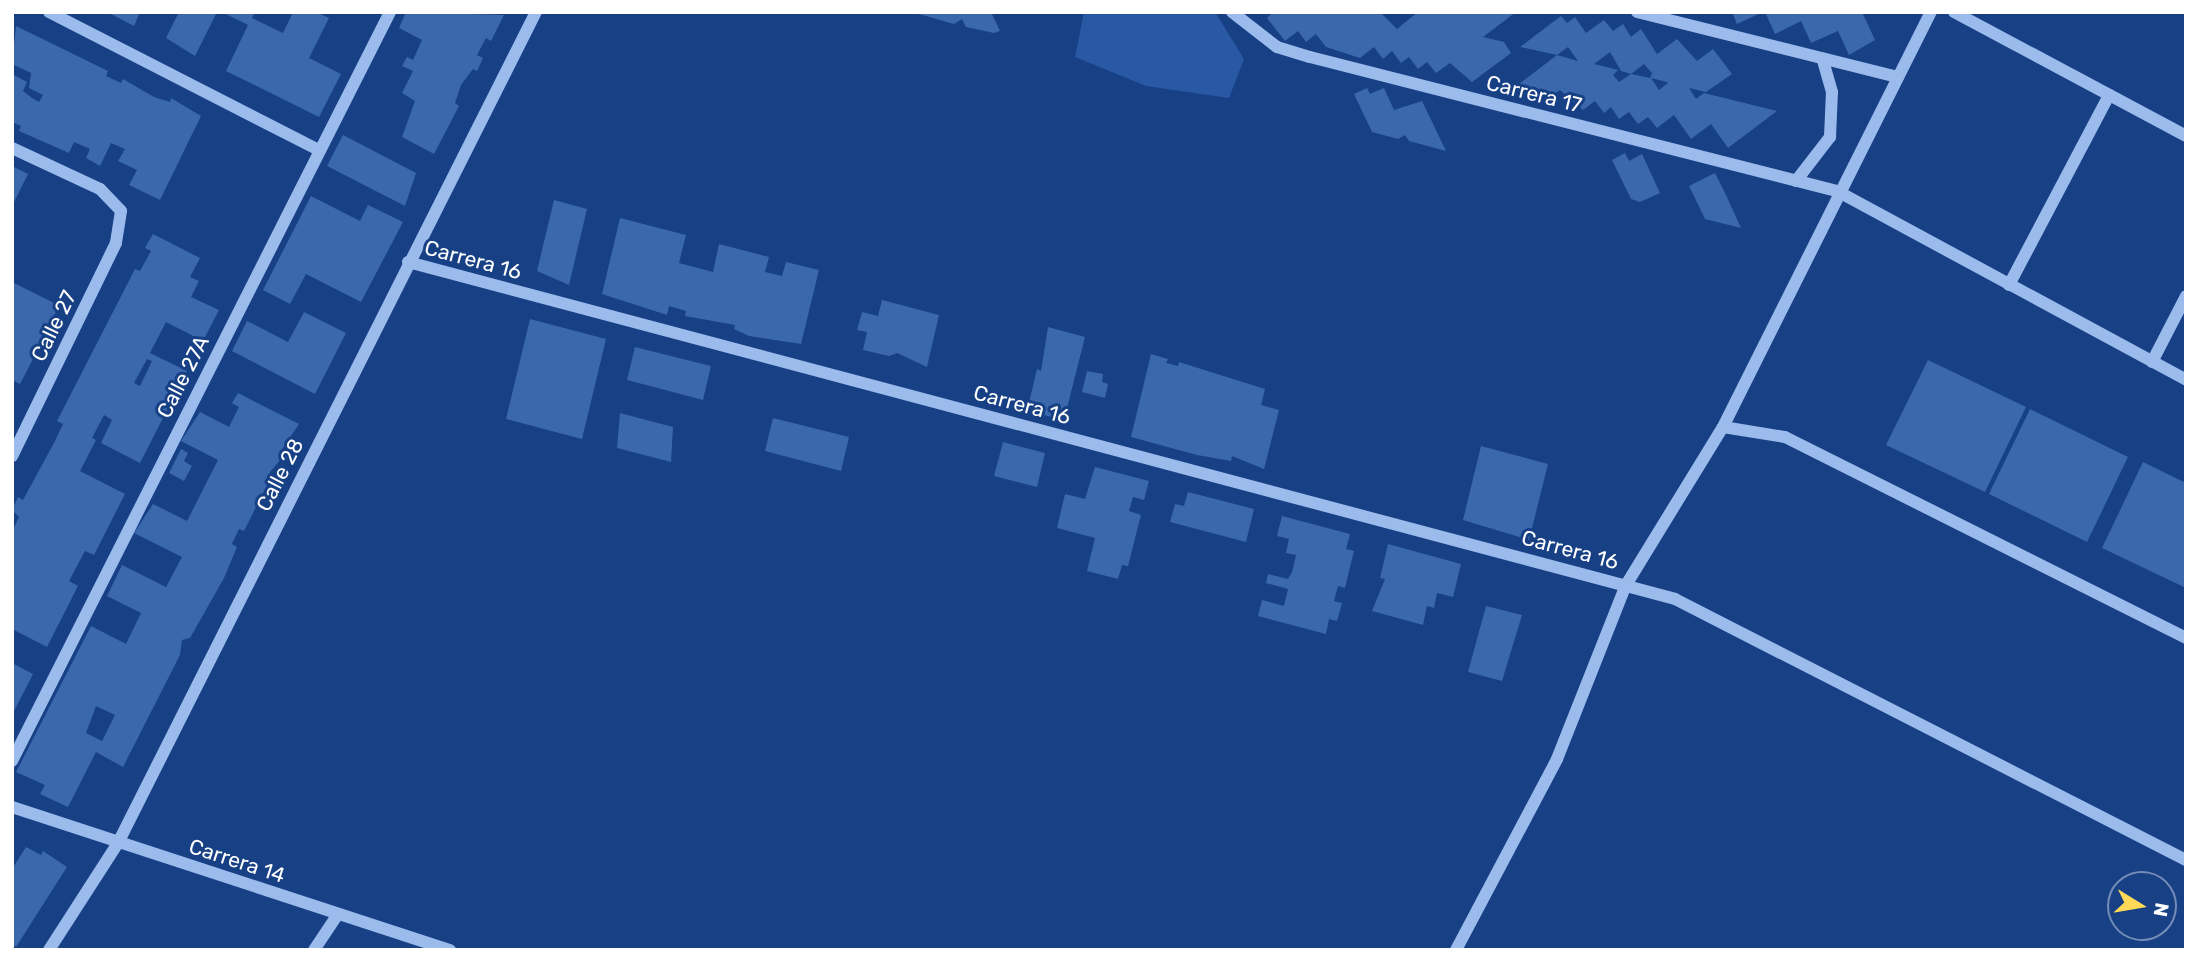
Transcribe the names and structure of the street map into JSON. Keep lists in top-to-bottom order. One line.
{"streets":{"street":["Carrera 17","Carrera 16","Calle 27","Calle 27A","Calle 28","Carrera 14"]},"crossings":[["Carrera 16","Calle 28"],["Calle 28","Carrera 14"]],"north":"right"}
